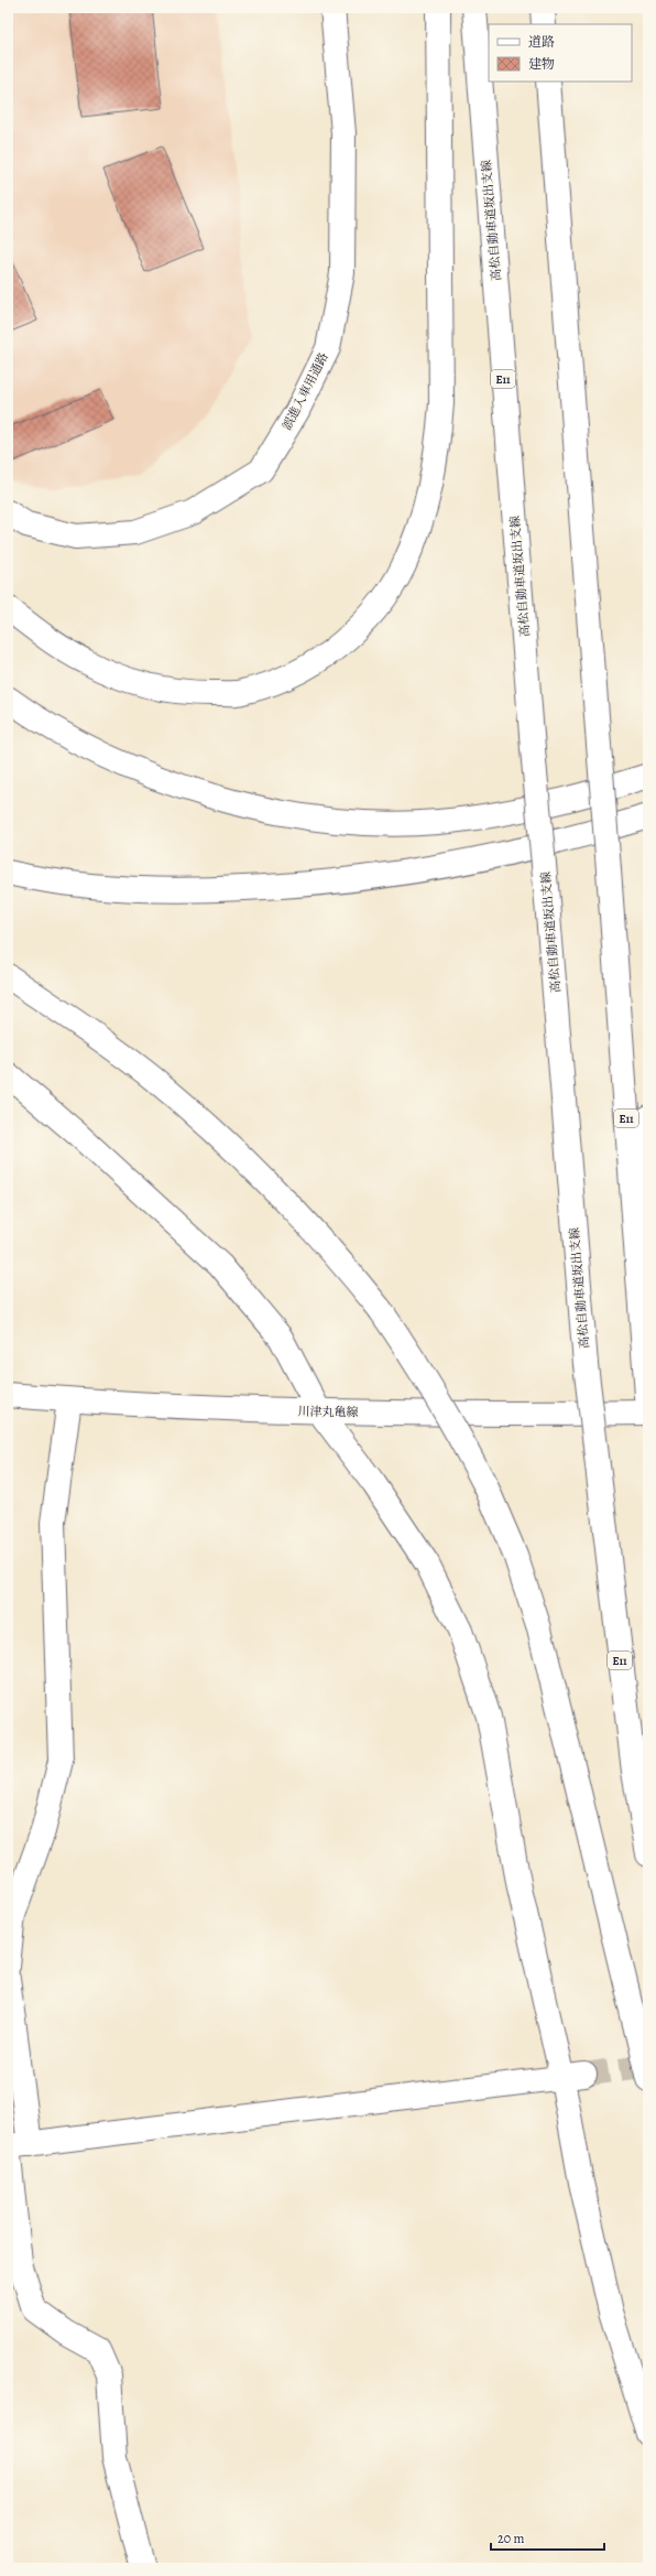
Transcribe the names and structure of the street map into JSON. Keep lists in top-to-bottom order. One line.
{"streets":{"main road":["高松自動車道坂出支線","E11","誤進入車用通路","川津丸亀線"]},"crossings":[["E11","川津丸亀線"]],"legend":["道路","建物"],"scale_bar":"20 m"}
